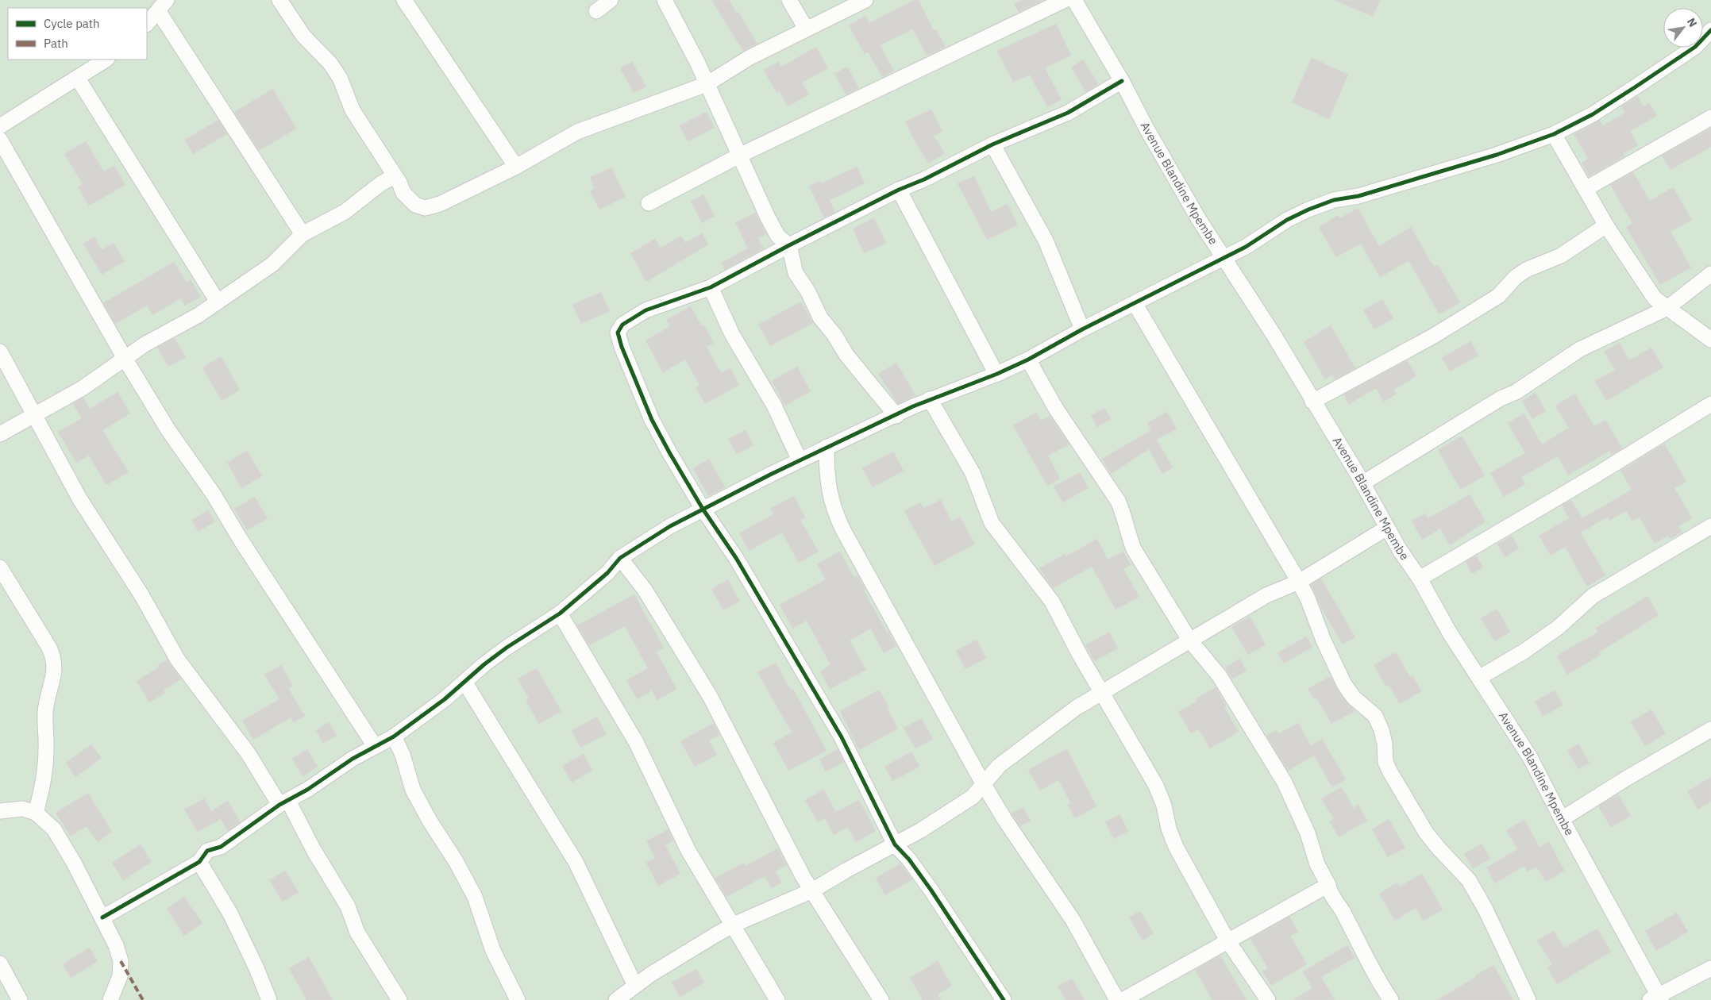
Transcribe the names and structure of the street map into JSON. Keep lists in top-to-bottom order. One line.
{"streets":{"street":["Avenue Blandine Mpembe"]},"legend":["Cycle path","Path"],"north":"top right"}
